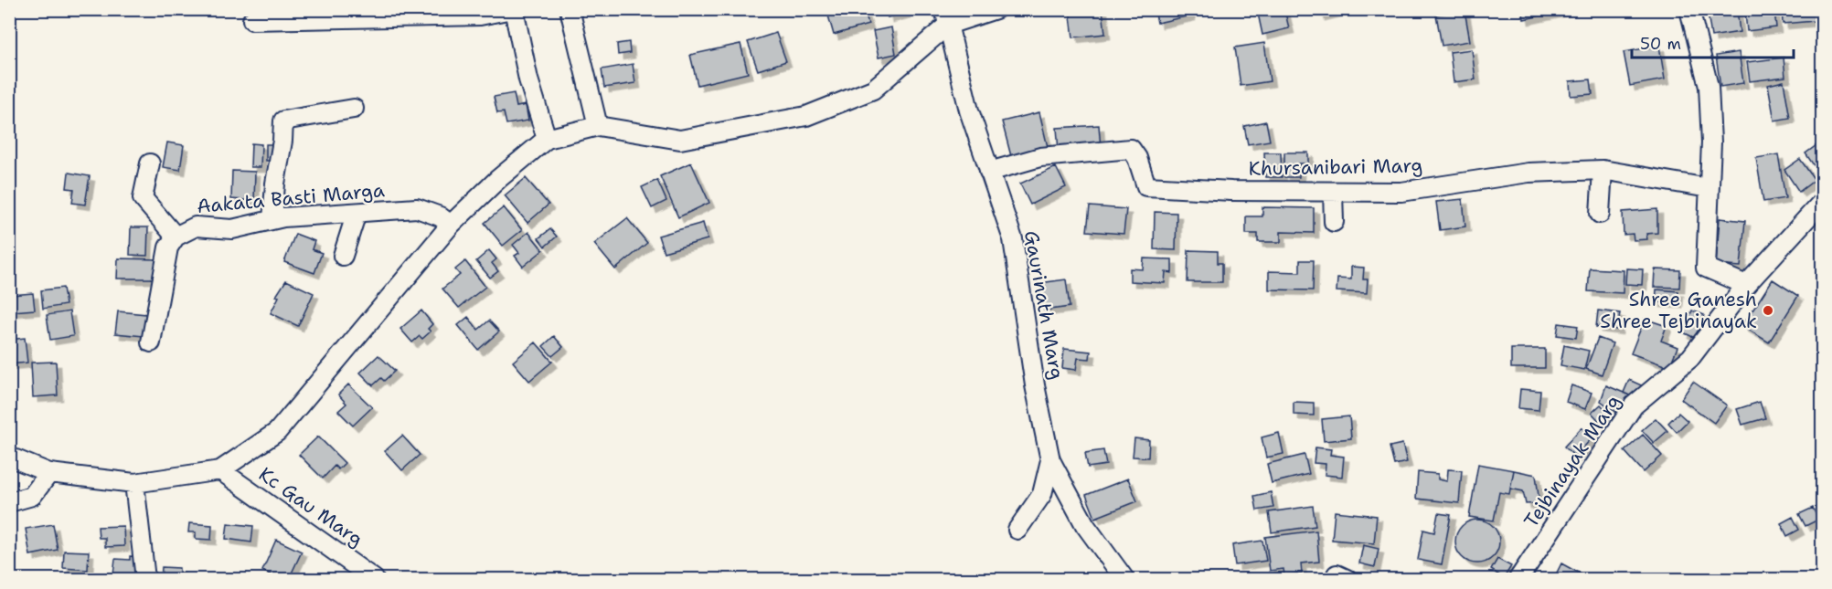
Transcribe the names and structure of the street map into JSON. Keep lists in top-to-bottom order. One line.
{"streets":{"street":["Khursanibari Marg","Aakata Basti Marga","Gaurinath Marg","Tejbinayak Marg","Kc Gau Marg"]},"crossings":[["Khursanibari Marg","Gaurinath Marg"]],"places":["Shree Ganesh Shree Tejbinayak"],"scale_bar":"50 m"}
